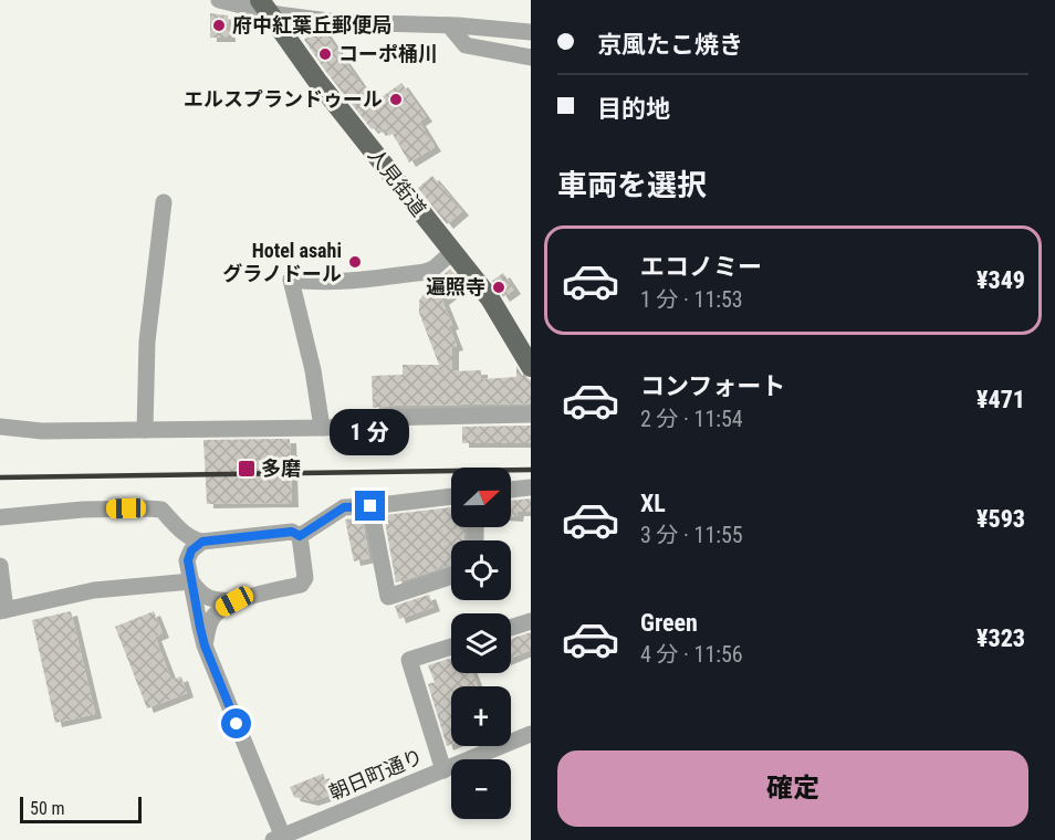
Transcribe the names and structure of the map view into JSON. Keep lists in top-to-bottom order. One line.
{"streets":{"main road":["人見街道"],"street":["朝日町通り"]},"places":{"other":["府中紅葉丘郵便局","コーポ桶川","エルスプランドゥール","Hotel asahi グラノドール","遍照寺"],"transit":["多磨"]},"scale_bar":"50 m","north":"right","page":{"banner":["京風たこ焼き","目的地"],"heading":"車両を選択","list":[{"name":"エコノミー","note":"1 分 · 11:53","value":"¥349"},{"name":"コンフォート","note":"2 分 · 11:54","value":"¥471"},{"name":"XL","note":"3 分 · 11:55","value":"¥593"},{"name":"Green","note":"4 分 · 11:56","value":"¥323"}],"bubble":"1 分","map_buttons":["+","−"],"buttons":"確定","scale":"50 m"}}
